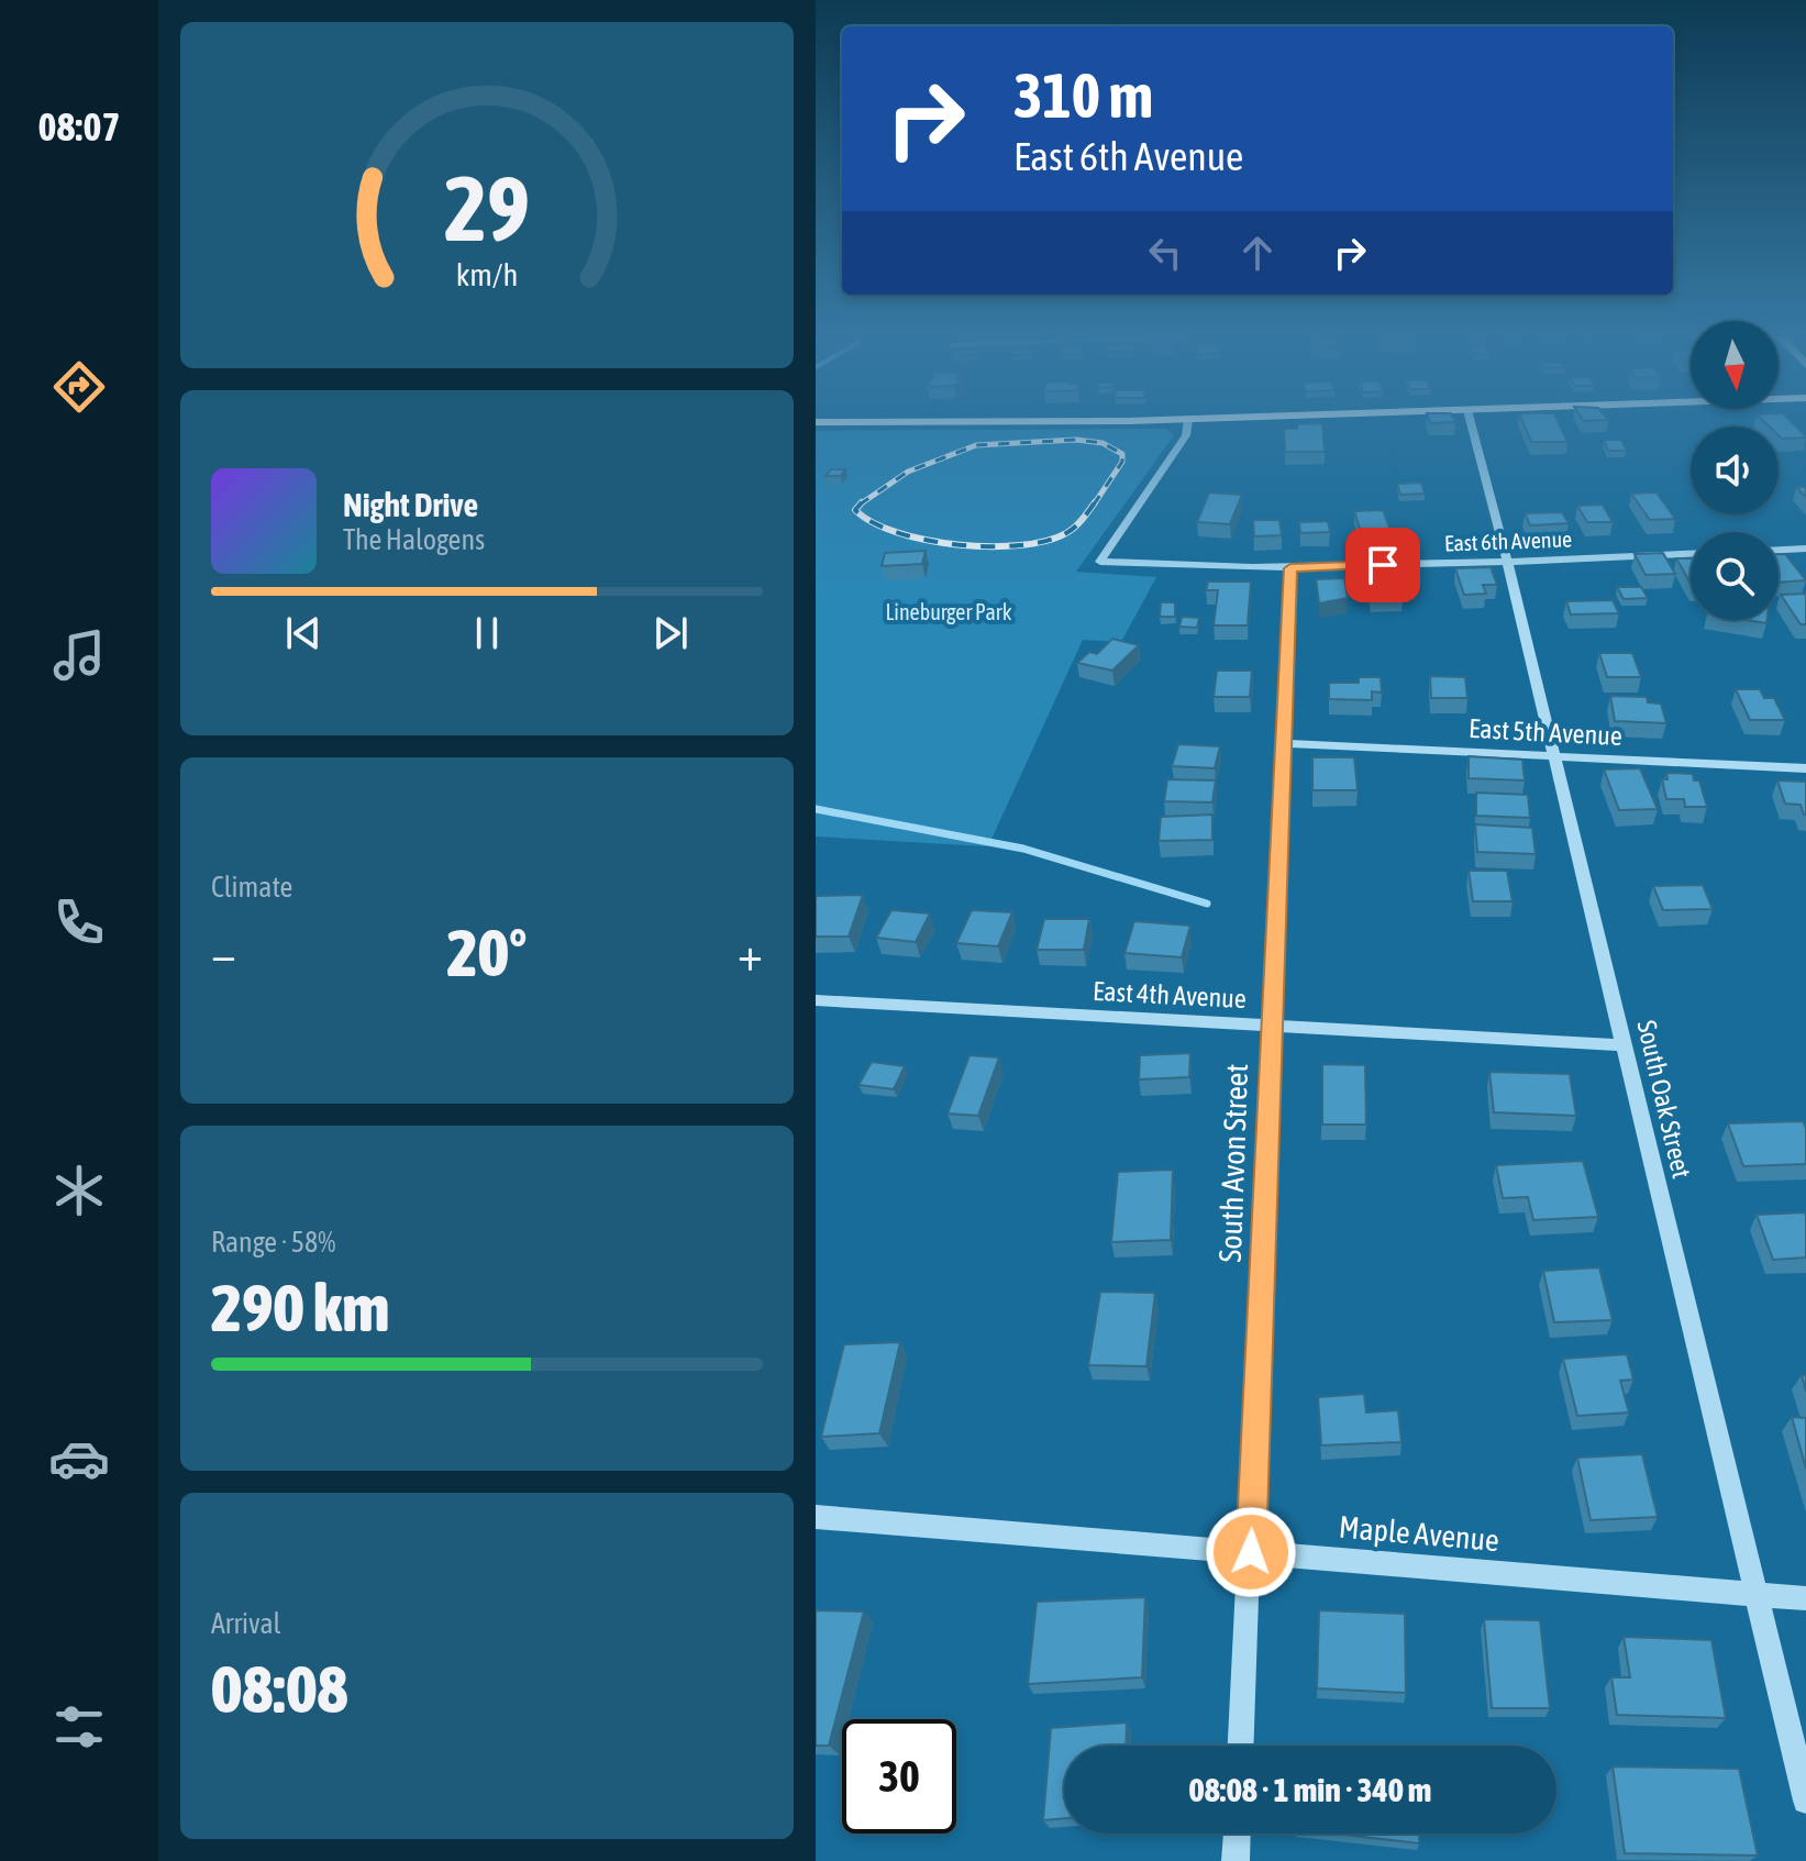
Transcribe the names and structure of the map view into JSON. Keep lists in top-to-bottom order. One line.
{"streets":{"street":["East 6th Avenue","East 5th Avenue","East 4th Avenue","South Oak Street","South Avon Street","Maple Avenue"]},"crossings":[["East 6th Avenue","South Oak Street"],["East 6th Avenue","South Avon Street"],["East 5th Avenue","South Oak Street"],["East 5th Avenue","South Avon Street"],["East 4th Avenue","South Oak Street"],["East 4th Avenue","South Avon Street"],["South Oak Street","Maple Avenue"],["South Avon Street","Maple Avenue"]],"parks":["Lineburger Park"],"north":"bottom","page":{"tabs":"08:07","turn":["310 m","East 6th Avenue"],"song":["Night Drive","The Halogens"],"tile":["Climate",["Range · 58%","290 km"],["Arrival","08:08"]],"heat":["−","20°","+"],"limit":"30","trip":"08:08 · 1 min · 340 m","gauge":["29","km/h"]}}
